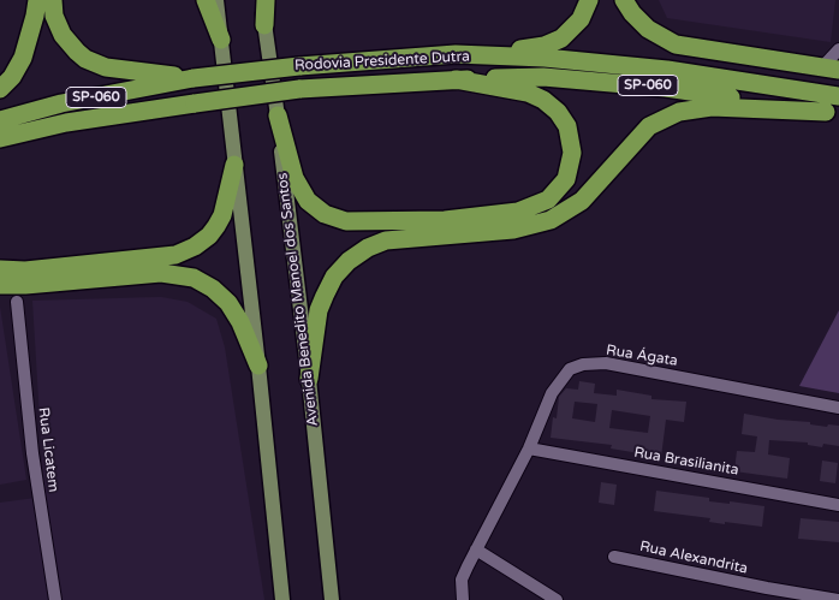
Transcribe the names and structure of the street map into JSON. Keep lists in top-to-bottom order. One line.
{"streets":{"highway":["Rodovia Presidente Dutra","SP-060"],"main road":["Avenida Benedito Manoel dos Santos"],"street":["Rua Ágata","Rua Licatem","Rua Brasilianita","Rua Alexandrita"]},"crossings":[["Rua Ágata","Rua Brasilianita"]]}
